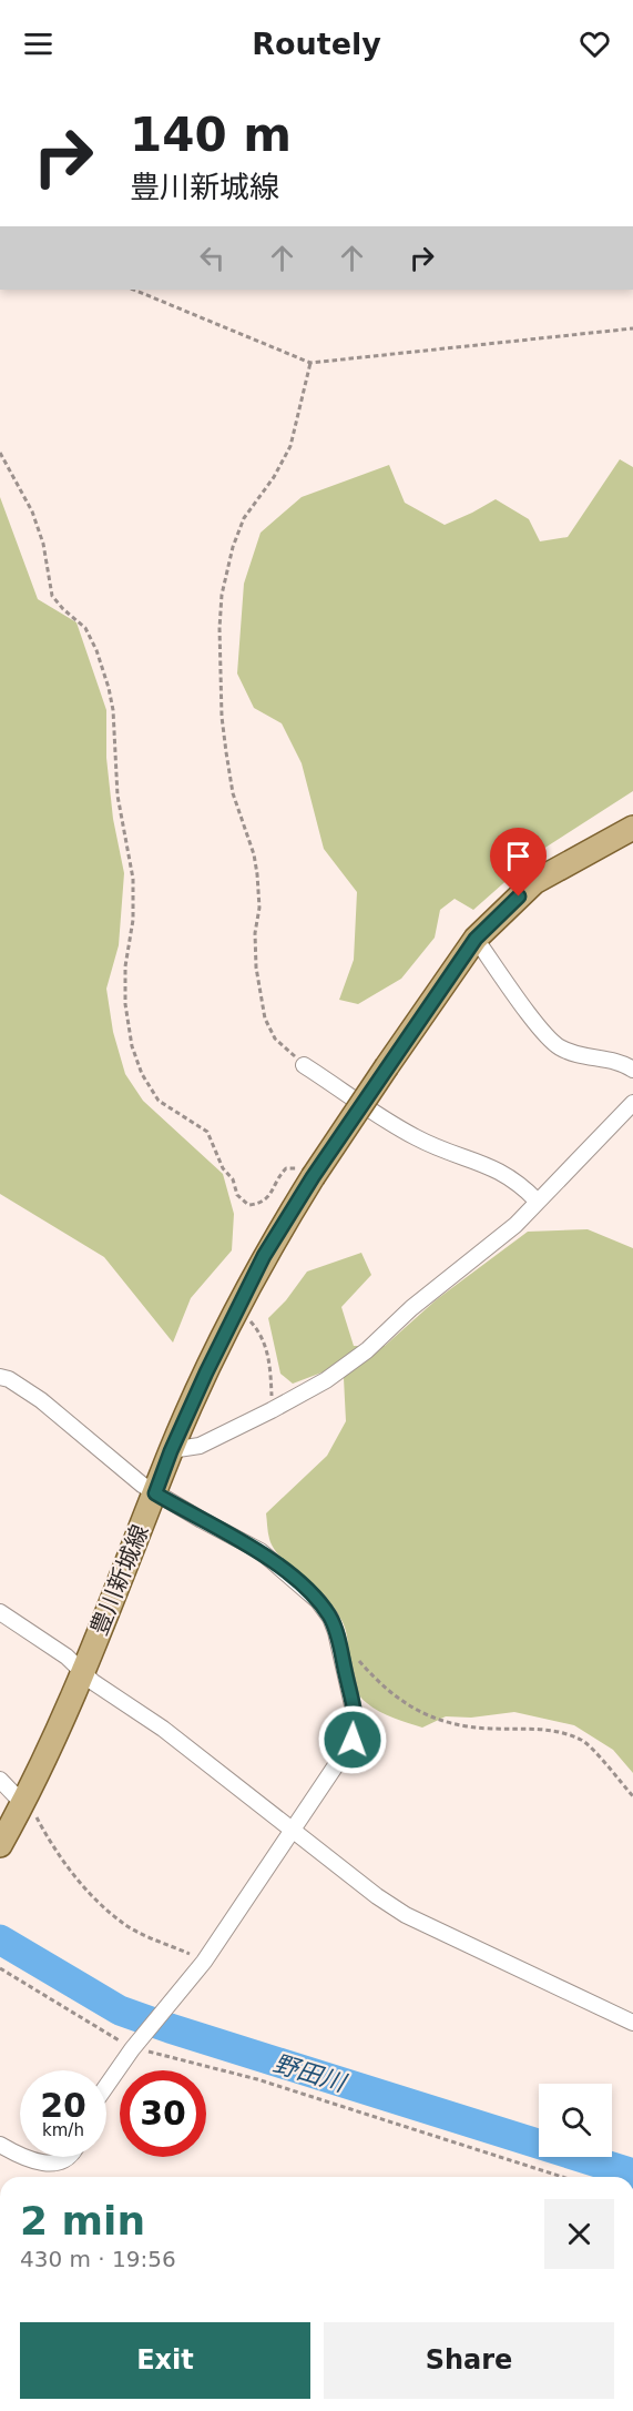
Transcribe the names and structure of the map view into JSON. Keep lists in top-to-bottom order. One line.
{"streets":{"main road":["豊川新城線"]},"water":["野田川"],"page":{"header":"Routely","turn":["140 m","豊川新城線"],"speed":"20 km/h","limit":"30","heading":["2 min","430 m · 19:56"],"buttons":["Exit","Share"]}}
